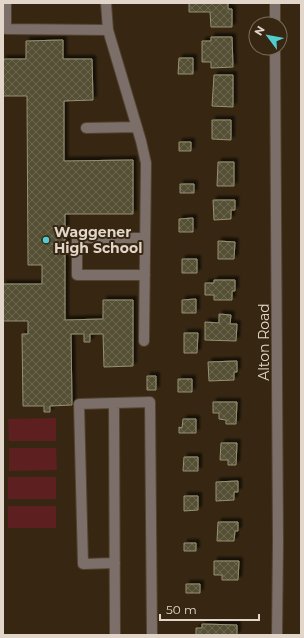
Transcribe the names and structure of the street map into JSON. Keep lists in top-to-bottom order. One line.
{"streets":{"street":["Alton Road"]},"places":["Waggener High School"],"scale_bar":"50 m","north":"top left"}
